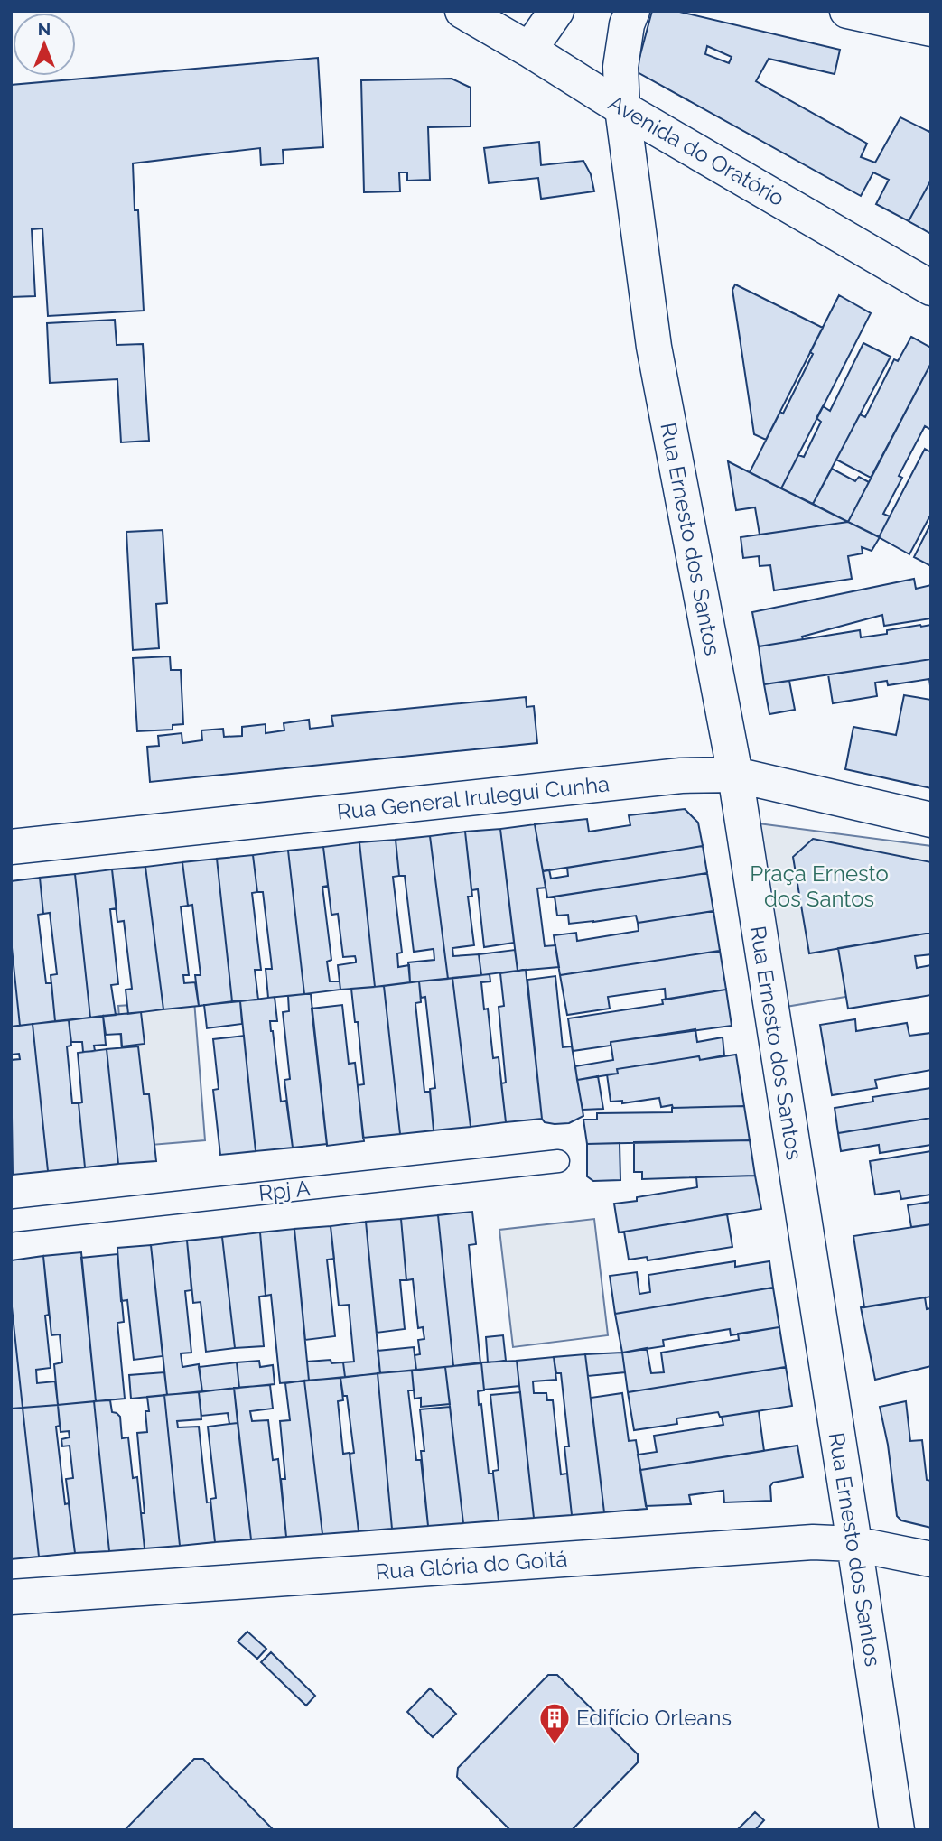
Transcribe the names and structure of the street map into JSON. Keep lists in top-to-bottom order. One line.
{"streets":{"street":["Avenida do Oratório","Rua Ernesto dos Santos","Rua General Irulegui Cunha","Rua Glória do Goitá"],"lane":["Rpj A"]},"crossings":[["Avenida do Oratório","Rua Ernesto dos Santos"],["Rua Ernesto dos Santos","Rua General Irulegui Cunha"],["Rua Ernesto dos Santos","Rua Glória do Goitá"]],"parks":["Praça Ernesto dos Santos"],"places":{"building":["Edifício Orleans"]},"north":"top"}
